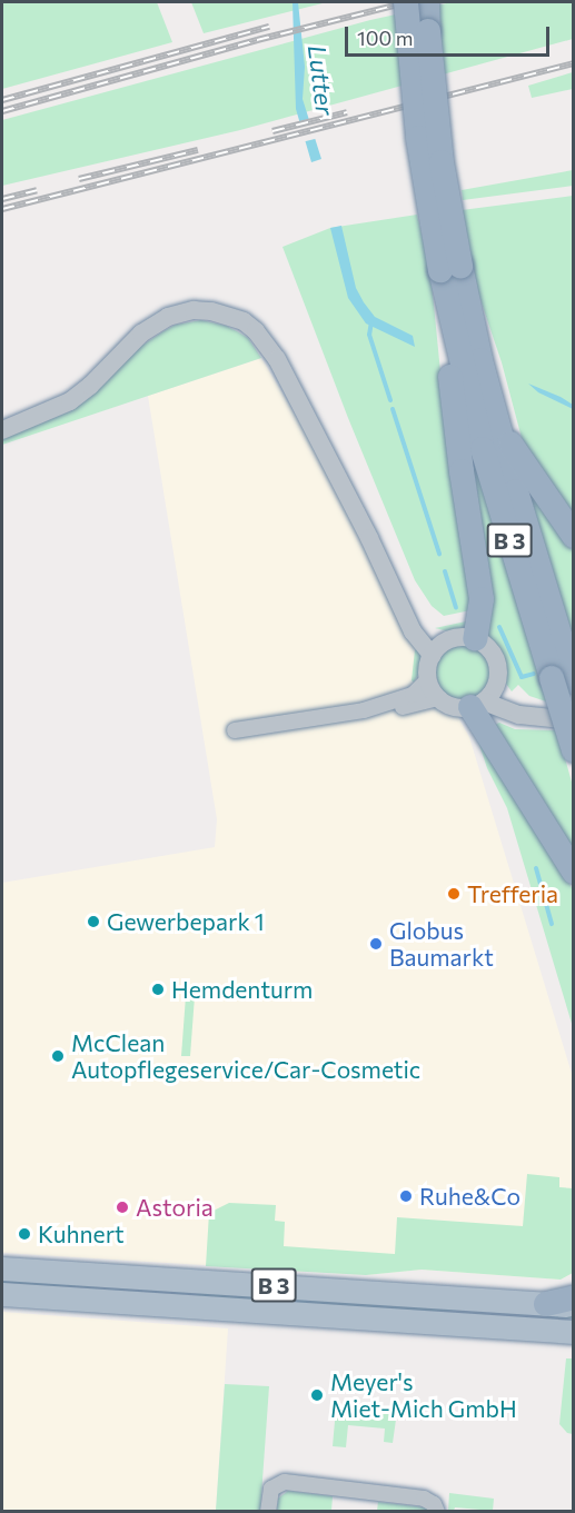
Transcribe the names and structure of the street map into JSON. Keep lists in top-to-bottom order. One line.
{"streets":{"highway":["B 3"]},"water":["Lutter"],"places":["Trefferia","Gewerbepark 1","Globus Baumarkt","Hemdenturm","McClean Autopflegeservice/Car-Cosmetic","Ruhe&Co","Astoria","Kuhnert","Meyer's Miet-Mich GmbH"],"scale_bar":"100 m"}
